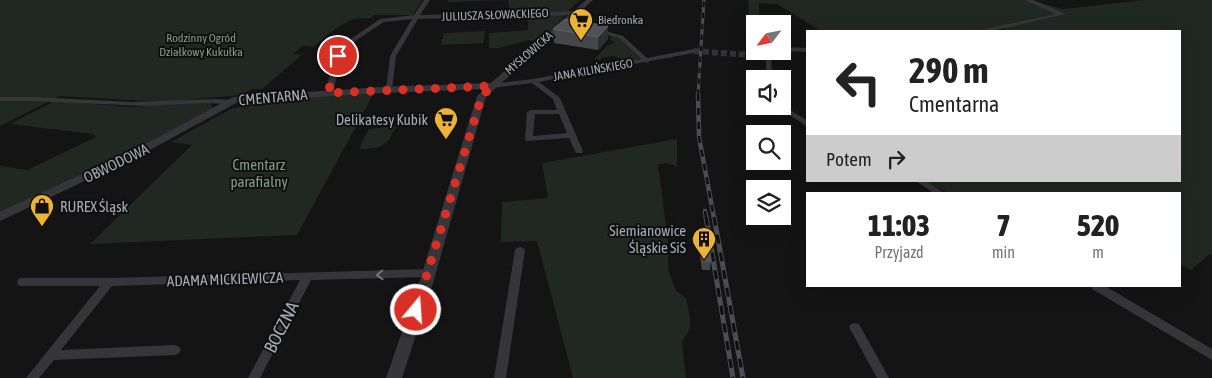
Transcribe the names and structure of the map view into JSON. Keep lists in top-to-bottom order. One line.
{"streets":{"street":["JULIUSZA SŁOWACKIEGO","MYSŁOWICKA","JANA KILIŃSKIEGO","CMENTARNA","OBWODOWA","ADAMA MICKIEWICZA","BOCZNA"]},"crossings":[["JULIUSZA SŁOWACKIEGO","MYSŁOWICKA"],["JULIUSZA SŁOWACKIEGO","CMENTARNA"],["MYSŁOWICKA","JANA KILIŃSKIEGO"],["MYSŁOWICKA","CMENTARNA"],["MYSŁOWICKA","ADAMA MICKIEWICZA"],["JANA KILIŃSKIEGO","CMENTARNA"],["CMENTARNA","OBWODOWA"],["ADAMA MICKIEWICZA","BOCZNA"]],"parks":["Rodzinny Ogród Działkowy Kukułka","Cmentarz parafialny"],"places":{"supermarket":["Biedronka","Delikatesy Kubik"],"shop":["RUREX Śląsk"],"building":["Siemianowice Śląskie SiS"]},"north":"bottom left","page":{"turn":["290 m","Cmentarna"],"then":"Potem","eta":["11:03","Przyjazd","7","min","520","m"]}}
